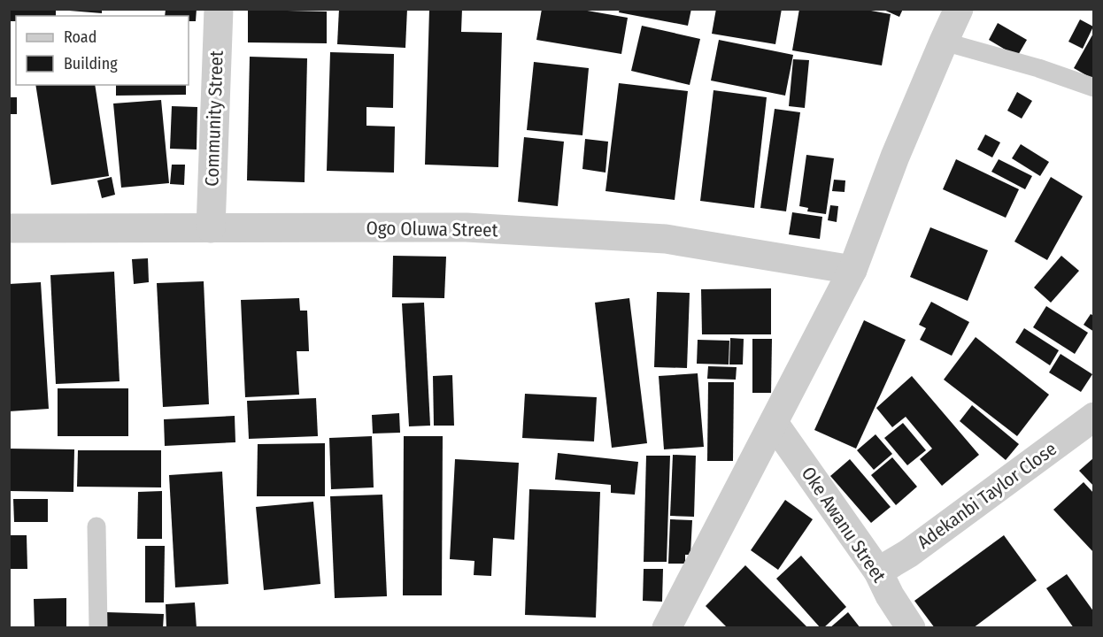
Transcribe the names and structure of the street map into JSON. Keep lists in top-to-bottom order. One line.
{"streets":{"street":["Community Street","Ogo Oluwa Street","Adekanbi Taylor Close","Oke Awanu Street"]},"crossings":[["Community Street","Ogo Oluwa Street"],["Adekanbi Taylor Close","Oke Awanu Street"]],"legend":["Road","Building"]}
